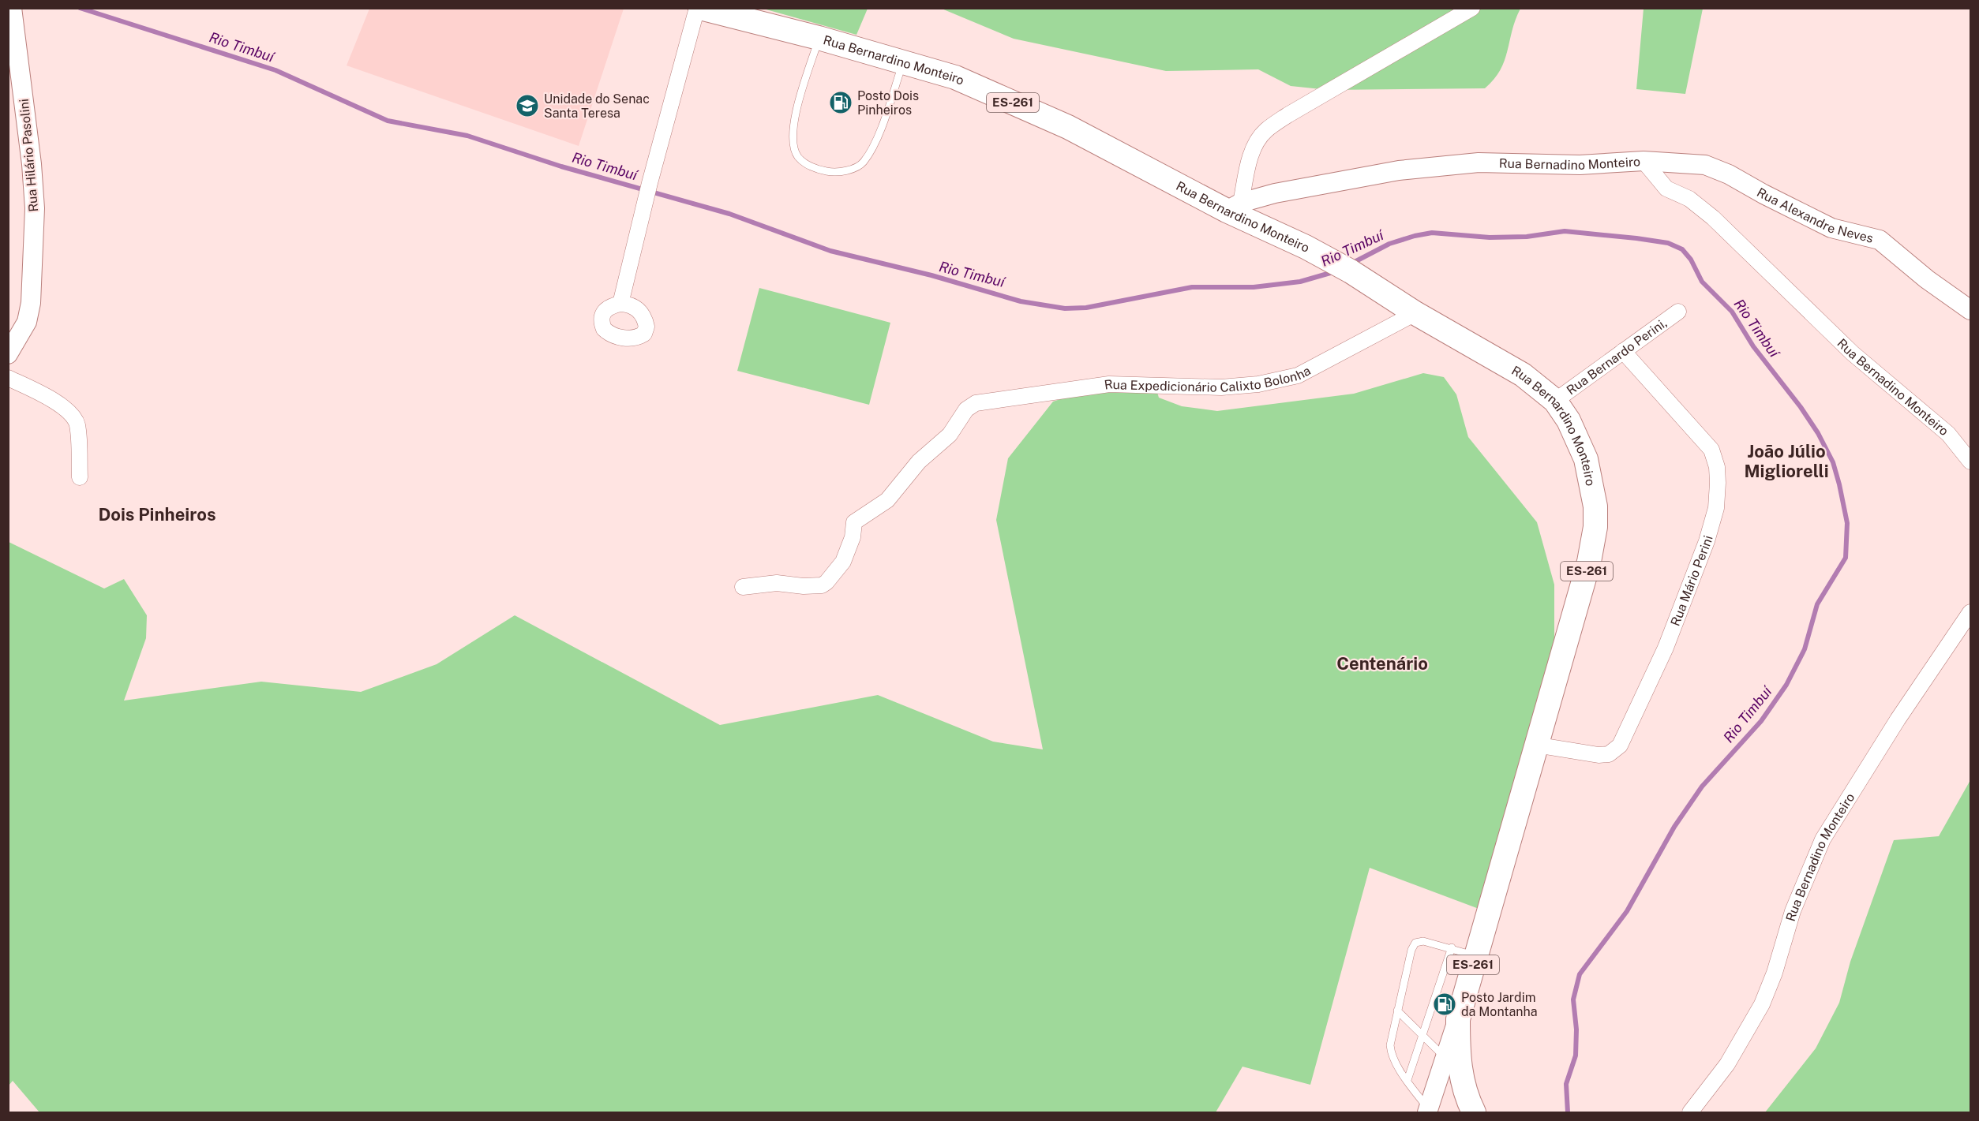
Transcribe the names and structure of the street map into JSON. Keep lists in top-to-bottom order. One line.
{"streets":{"main road":["Rua Bernardino Monteiro","ES-261"],"street":["Rua Hilário Pasolini","Rua Bernadino Monteiro","Rua Alexandre Neves","Rua Bernardo Perini,","Rua Expedicionário Calixto Bolonha","Rua Mário Perini"]},"crossings":[["Rua Bernardino Monteiro","ES-261"],["Rua Bernardino Monteiro","Rua Bernadino Monteiro"],["Rua Bernardino Monteiro","Rua Bernardo Perini,"],["Rua Bernardino Monteiro","Rua Expedicionário Calixto Bolonha"],["Rua Bernardino Monteiro","Rua Mário Perini"],["ES-261","Rua Mário Perini"],["Rua Bernadino Monteiro","Rua Alexandre Neves"],["Rua Bernardo Perini,","Rua Mário Perini"]],"districts":["João Júlio Migliorelli","Dois Pinheiros","Centenário"],"water":["Rio Timbuí"],"places":{"fuel station":["Posto Dois Pinheiros","Posto Jardim da Montanha"],"school or university":["Unidade do Senac Santa Teresa"]}}
